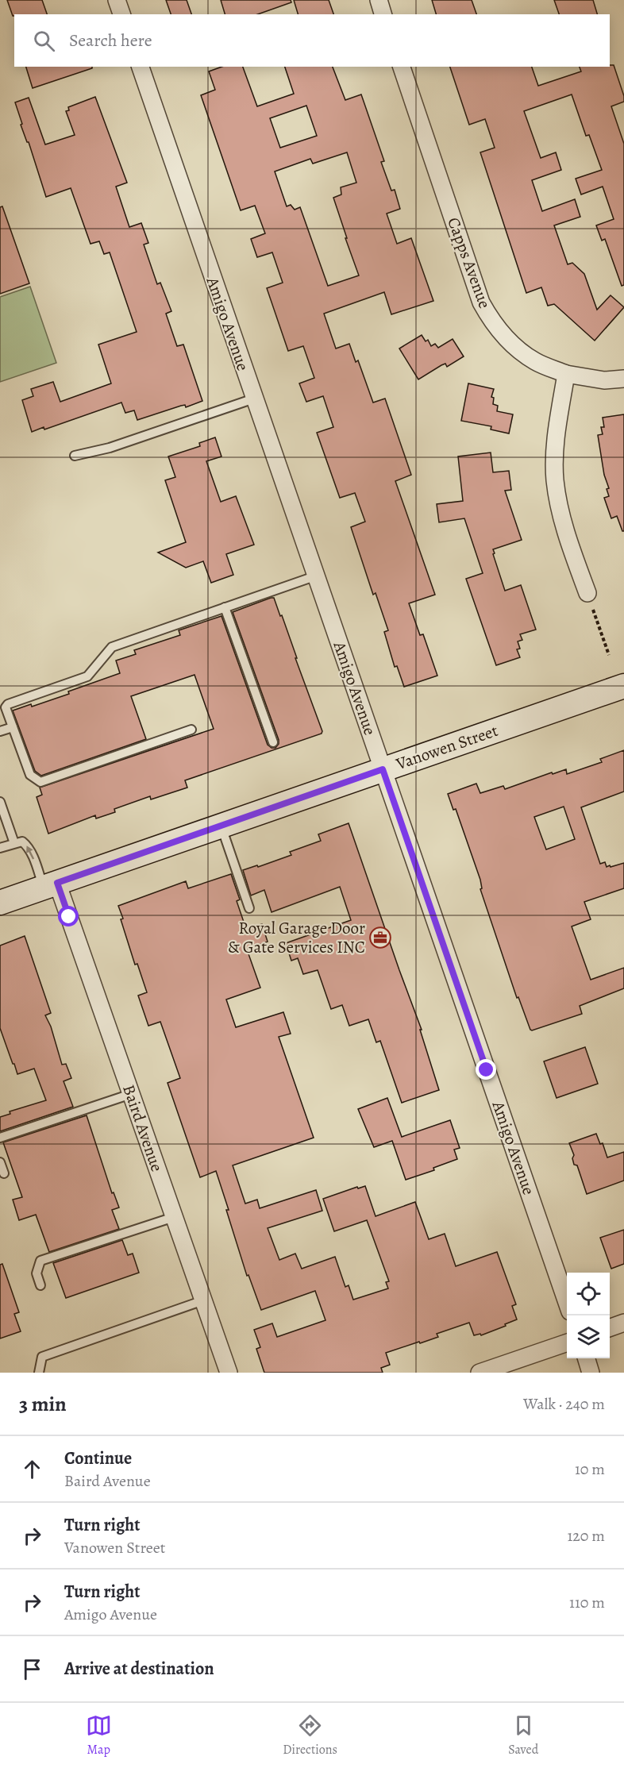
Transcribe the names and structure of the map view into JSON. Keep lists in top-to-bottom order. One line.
{"streets":{"main road":["Vanowen Street"],"street":["Capps Avenue","Amigo Avenue","Baird Avenue"]},"crossings":[["Amigo Avenue","Vanowen Street"],["Vanowen Street","Baird Avenue"]],"places":{"office":["Royal Garage Door & Gate Services INC"]},"page":{"search":"Search here","heading":["3 min","Walk · 240 m"],"list":[["Continue","Baird Avenue","10 m"],["Turn right","Vanowen Street","120 m"],["Turn right","Amigo Avenue","110 m"],"Arrive at destination"],"nav":["Map","Directions","Saved"]}}
